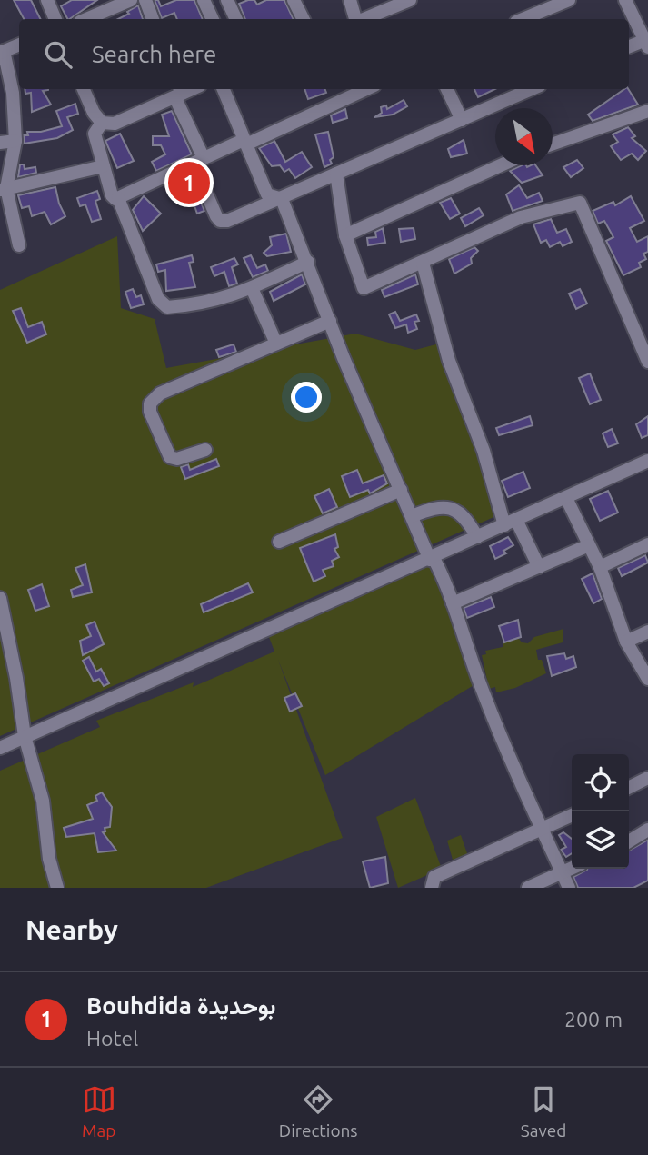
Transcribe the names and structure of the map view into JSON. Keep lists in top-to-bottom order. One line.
{"north":"bottom right","page":{"search":"Search here","pins":"1","heading":"Nearby","list":[{"mark":"1","name":"Bouhdida بوحديدة","note":"Hotel","value":"200 m"}],"nav":["Map","Directions","Saved"]}}
